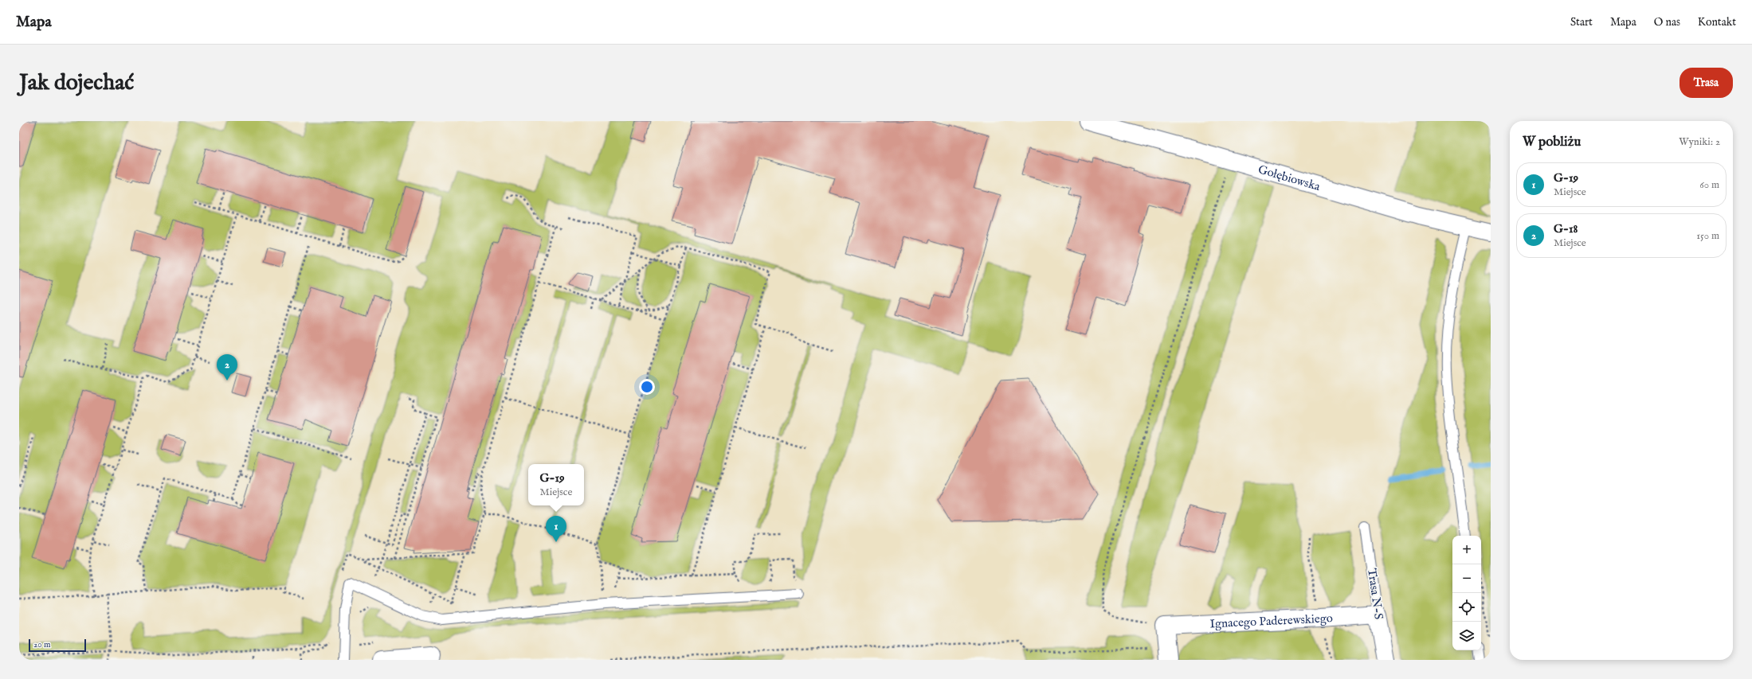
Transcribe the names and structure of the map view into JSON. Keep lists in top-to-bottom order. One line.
{"streets":{"street":["Gołębiowska","Trasa N-S","Ignacego Paderewskiego"]},"crossings":[["Trasa N-S","Ignacego Paderewskiego"]],"scale_bar":"20 m","page":{"header":"Mapa","nav":["Start","Mapa","O nas","Kontakt"],"buttons":"Trasa","title":"Jak dojechać","heading":["W pobliżu","Wyniki: 2"],"list":[{"mark":"1","name":"G-19","note":"Miejsce","value":"60 m"},{"mark":"2","name":"G-18","note":"Miejsce","value":"150 m"}],"pins":["2","1"],"popup":["G-19","Miejsce"],"map_buttons":["+","−"],"scale":"20 m"}}
